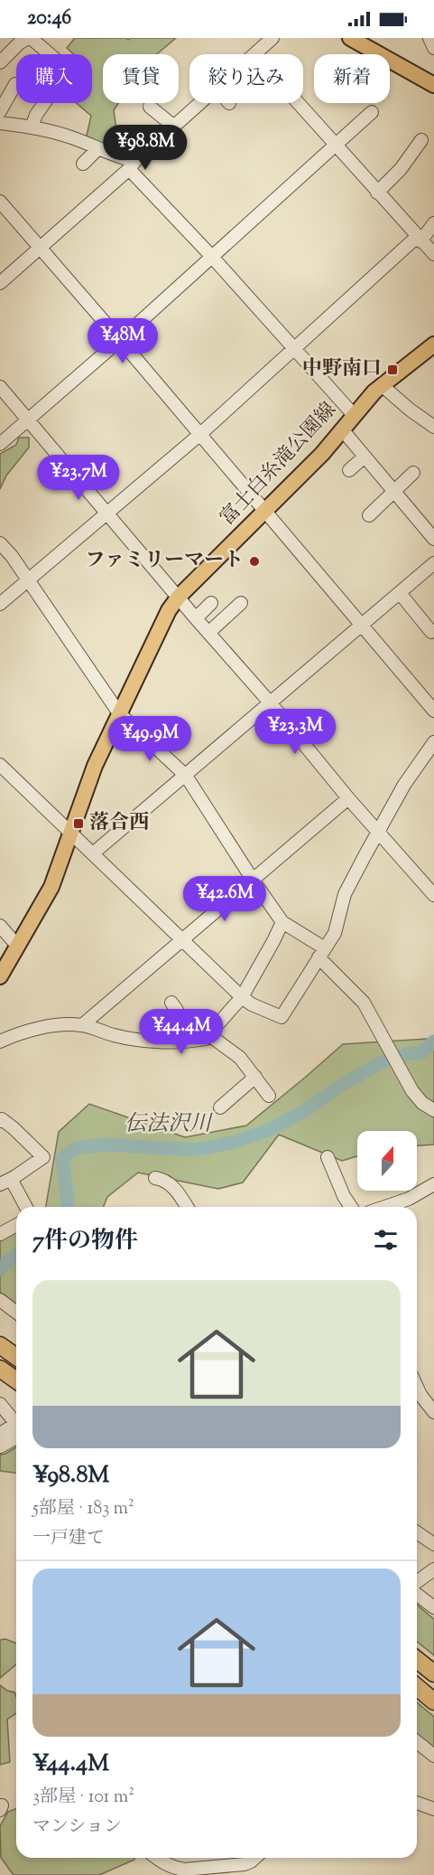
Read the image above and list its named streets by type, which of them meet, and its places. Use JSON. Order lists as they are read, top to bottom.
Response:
{
  "streets": {
    "main road": ["富士白糸滝公園線"]
  },
  "water": ["伝法沢川"],
  "places": {
    "transit": ["中野南口", "落合西"],
    "other": ["ファミリーマート"]
  },
  "north": "top",
  "page": {
    "status": "20:46",
    "chip": [
      "購入",
      "賃貸",
      "絞り込み",
      "新着"
    ],
    "price": [
      "¥98.8M",
      "¥48M",
      "¥23.7M",
      "¥23.3M",
      "¥49.9M",
      "¥42.6M",
      "¥44.4M"
    ],
    "heading": "7件の物件",
    "list": [
      {
        "name": "¥98.8M",
        "note": "5部屋 · 183 m² · 一戸建て"
      },
      {
        "name": "¥44.4M",
        "note": "3部屋 · 101 m² · マンション"
      }
    ]
  }
}
